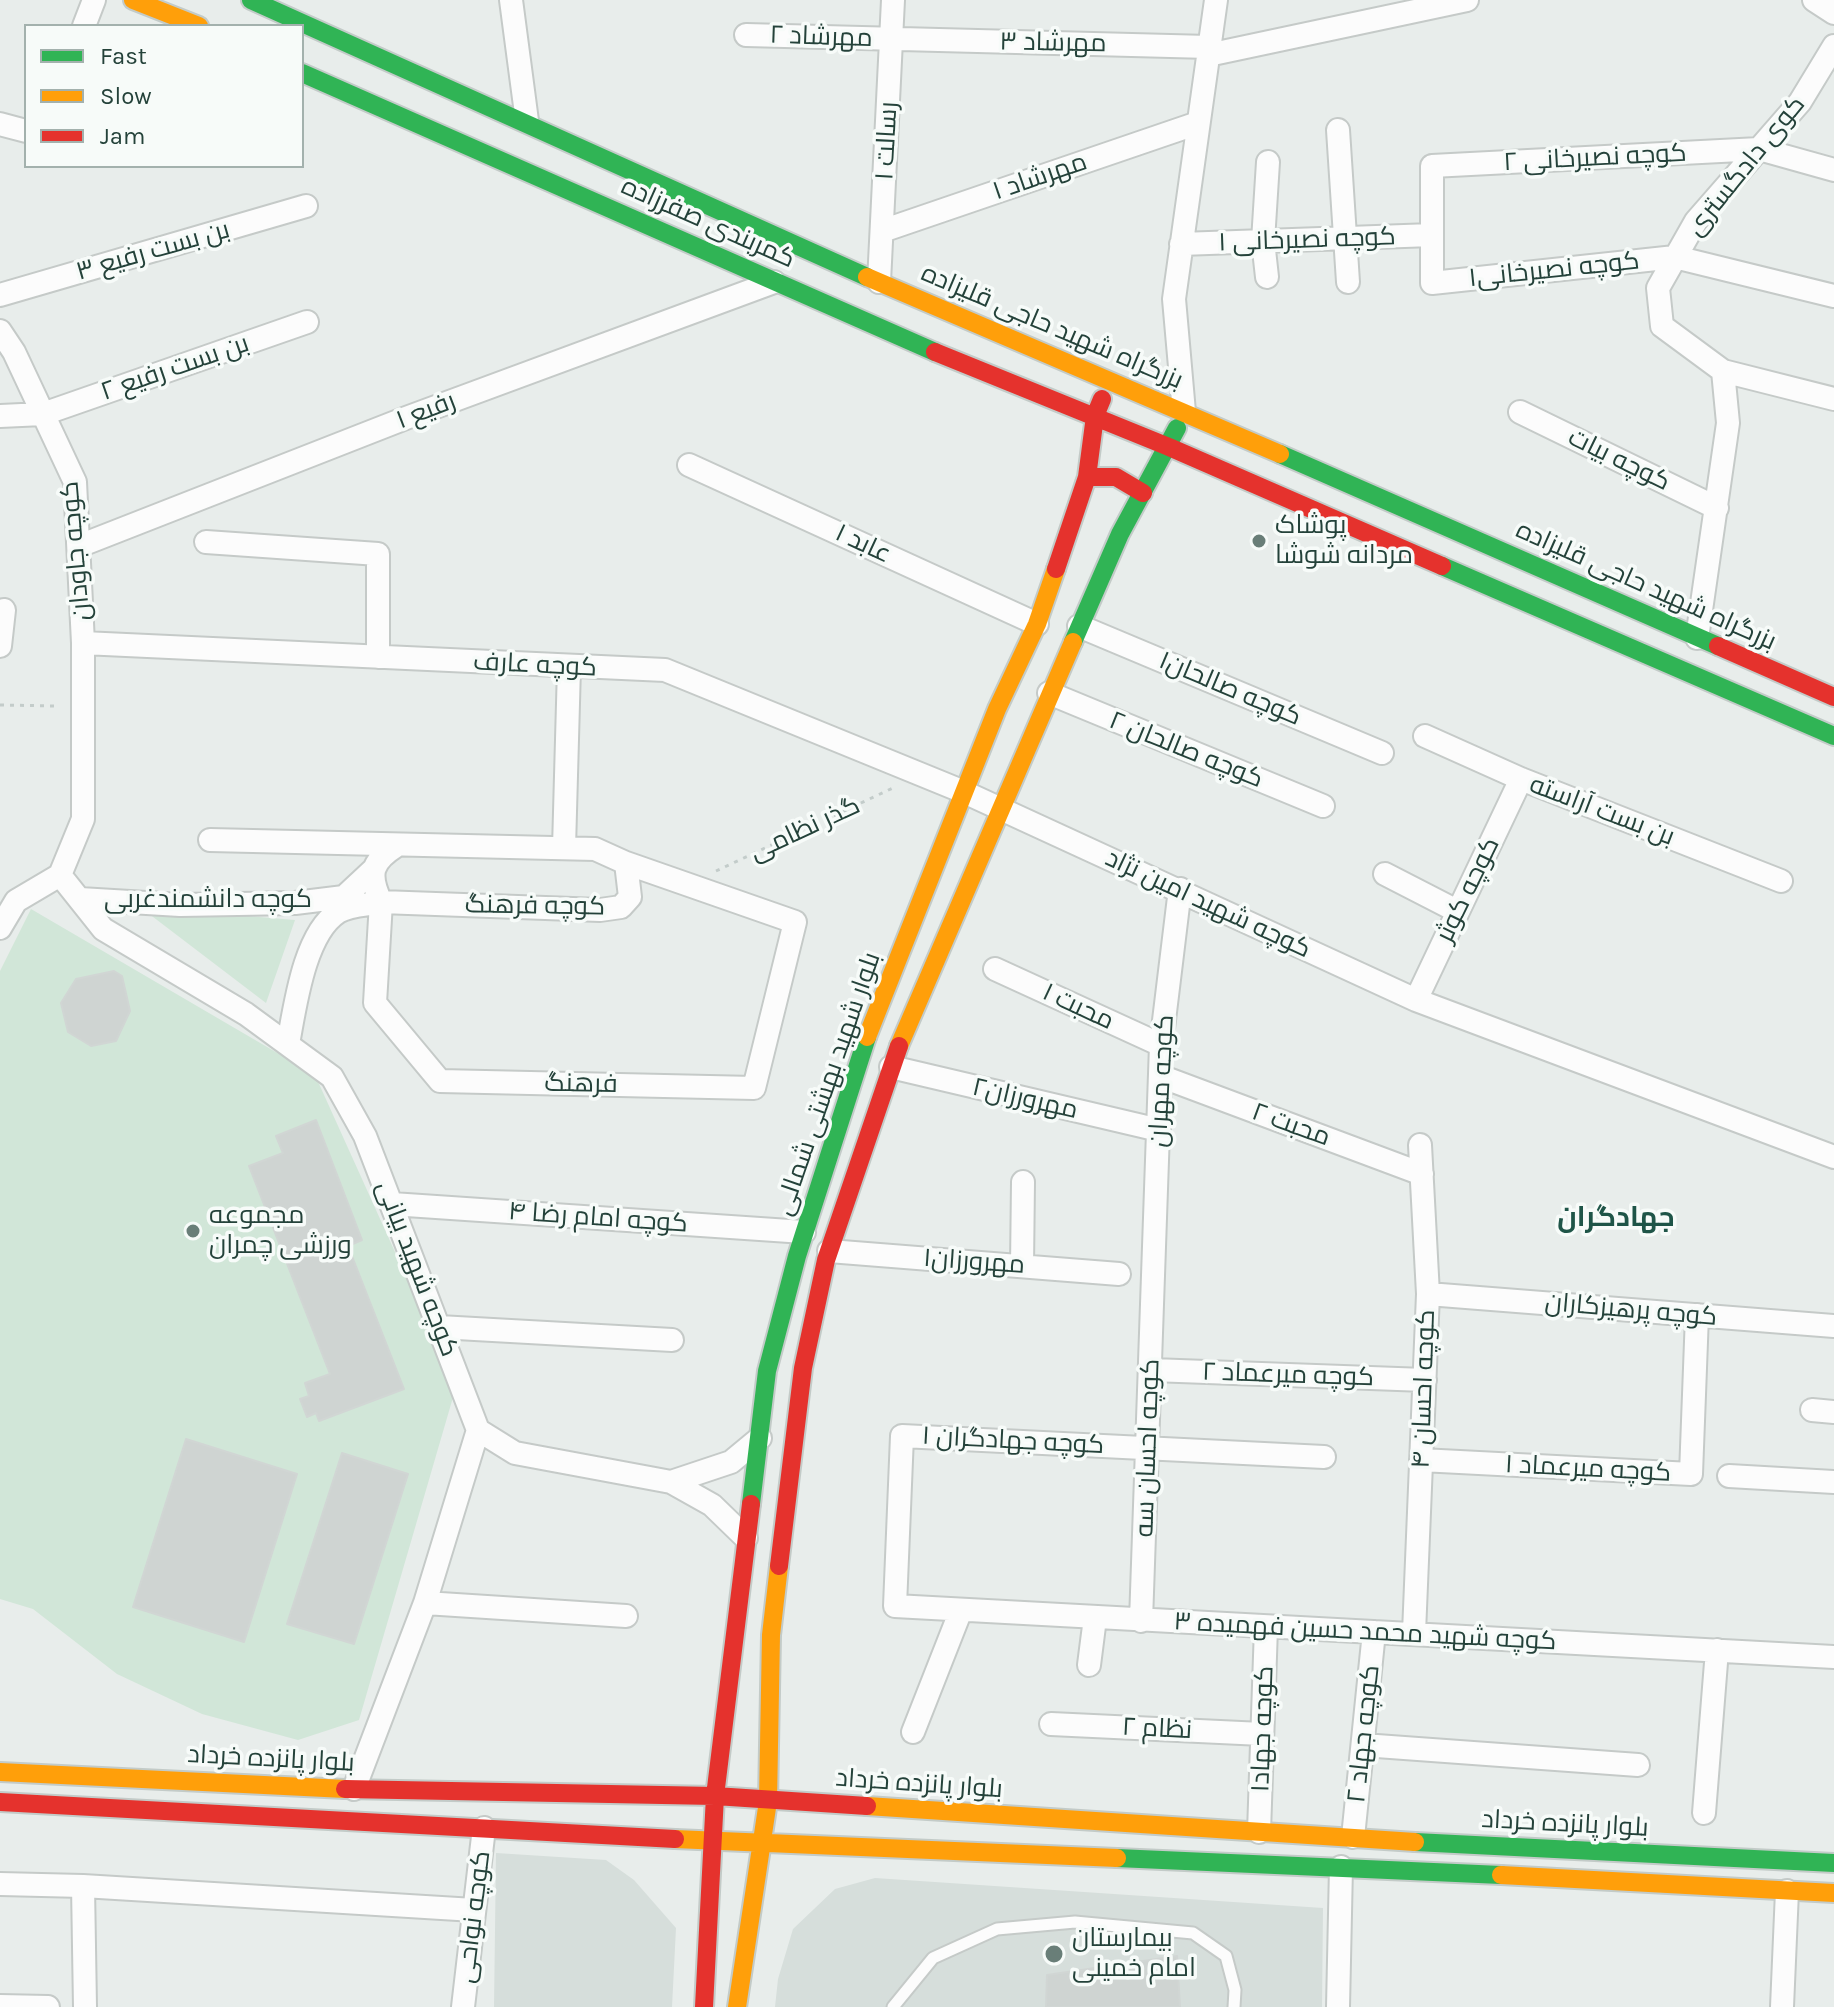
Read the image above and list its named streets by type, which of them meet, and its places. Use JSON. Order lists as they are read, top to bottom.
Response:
{
  "streets": {
    "main road": [
      "کمربندی صفرزاده",
      "بزرگراه شهید حاجی قلیزاده",
      "بلوار شهید بهشتی شمالی",
      "بلوار پانزده خرداد"
    ],
    "street": [
      "مهرشاد ۲",
      "مهرشاد ۳",
      "رسالت ۱",
      "کوچه نصیرخانی ۲",
      "کوی دادگستری",
      "مهرشاد ۱",
      "کوچه نصیرخانی ۱",
      "بن بست رفیع ۳",
      "کوچه نصیرخانی۱",
      "بن بست رفیع ۲",
      "رفیع ۱",
      "کوچه بیات",
      "عابد ۱",
      "کوچه جاودان",
      "کوچه عارف",
      "کوچه صالحان۱",
      "کوچه صالحان ۲",
      "بن بست آراسته",
      "کوچه کوثر",
      "کوچه دانشمندغربی",
      "کوچه شهید امین نژاد",
      "کوچه فرهنگ",
      "محبت ۱",
      "کوچه مهران",
      "فرهنگ",
      "مهرورزان۲",
      "محبت ۲",
      "کوچه امام رضا ۴",
      "مهرورزان۱",
      "کوچه شهید بیانی",
      "کوچه پرهیزکاران",
      "کوچه میرعماد ۲",
      "کوچه احسان ۴",
      "کوچه جهادگران ۱",
      "کوچه احسان سه",
      "کوچه میرعماد ۱",
      "کوچه شهید محمد حسین فهمیده ۳",
      "نظام ۲",
      "کوچه جهاد۱",
      "کوچه جهاد ۲",
      "کوچه نواحی"
    ],
    "path": ["گذر نظامی"]
  },
  "crossings": [
    ["مهرشاد ۲", "مهرشاد ۳"],
    ["مهرشاد ۲", "رسالت ۱"],
    ["مهرشاد ۳", "رسالت ۱"],
    ["رسالت ۱", "مهرشاد ۱"],
    ["رسالت ۱", "بزرگراه شهید حاجی قلیزاده"],
    ["کوچه نصیرخانی ۲", "کوی دادگستری"],
    ["کوچه نصیرخانی ۲", "کوچه نصیرخانی ۱"],
    ["کوچه نصیرخانی ۲", "کوچه نصیرخانی۱"],
    ["کوی دادگستری", "کوچه نصیرخانی۱"],
    ["کمربندی صفرزاده", "رفیع ۱"],
    ["کمربندی صفرزاده", "بلوار شهید بهشتی شمالی"],
    ["کوچه نصیرخانی ۱", "کوچه نصیرخانی۱"],
    ["بزرگراه شهید حاجی قلیزاده", "بلوار شهید بهشتی شمالی"],
    ["بن بست رفیع ۲", "کوچه جاودان"],
    ["رفیع ۱", "کوچه جاودان"],
    ["عابد ۱", "بلوار شهید بهشتی شمالی"],
    ["کوچه جاودان", "کوچه عارف"],
    ["کوچه جاودان", "کوچه شهید بیانی"],
    ["کوچه عارف", "گذر نظامی"],
    ["کوچه عارف", "کوچه شهید امین نژاد"],
    ["کوچه عارف", "بلوار شهید بهشتی شمالی"],
    ["کوچه صالحان۱", "بلوار شهید بهشتی شمالی"],
    ["کوچه صالحان ۲", "بلوار شهید بهشتی شمالی"],
    ["بن بست آراسته", "کوچه کوثر"],
    ["گذر نظامی", "فرهنگ"],
    ["کوچه کوثر", "کوچه شهید امین نژاد"],
    ["کوچه دانشمندغربی", "کوچه شهید بیانی"],
    ["کوچه شهید امین نژاد", "کوچه مهران"],
    ["کوچه شهید امین نژاد", "بلوار شهید بهشتی شمالی"],
    ["کوچه فرهنگ", "فرهنگ"],
    ["کوچه فرهنگ", "کوچه شهید بیانی"],
    ["محبت ۱", "کوچه مهران"],
    ["کوچه مهران", "مهرورزان۲"],
    ["کوچه مهران", "محبت ۲"],
    ["کوچه مهران", "کوچه احسان سه"],
    ["بلوار شهید بهشتی شمالی", "مهرورزان۲"],
    ["بلوار شهید بهشتی شمالی", "کوچه امام رضا ۴"],
    ["بلوار شهید بهشتی شمالی", "مهرورزان۱"],
    ["بلوار شهید بهشتی شمالی", "بلوار پانزده خرداد"],
    ["محبت ۲", "کوچه احسان ۴"],
    ["کوچه امام رضا ۴", "کوچه شهید بیانی"],
    ["کوچه پرهیزکاران", "کوچه احسان ۴"],
    ["کوچه پرهیزکاران", "کوچه میرعماد ۱"],
    ["کوچه میرعماد ۲", "کوچه احسان ۴"],
    ["کوچه میرعماد ۲", "کوچه احسان سه"],
    ["کوچه احسان ۴", "کوچه میرعماد ۱"],
    ["کوچه احسان ۴", "کوچه شهید محمد حسین فهمیده ۳"],
    ["کوچه جهادگران ۱", "کوچه احسان سه"],
    ["کوچه جهادگران ۱", "کوچه شهید محمد حسین فهمیده ۳"],
    ["کوچه احسان سه", "کوچه شهید محمد حسین فهمیده ۳"],
    ["کوچه شهید محمد حسین فهمیده ۳", "کوچه جهاد۱"],
    ["کوچه شهید محمد حسین فهمیده ۳", "کوچه جهاد ۲"],
    ["نظام ۲", "کوچه جهاد۱"],
    ["کوچه جهاد۱", "بلوار پانزده خرداد"],
    ["کوچه جهاد ۲", "بلوار پانزده خرداد"]
  ],
  "districts": ["جهادگران"],
  "places": ["پوشاک مردانه شوشا", "مجموعه ورزشی چمران", "بیمارستان امام خمینی"],
  "legend": ["Fast", "Slow", "Jam"]
}
